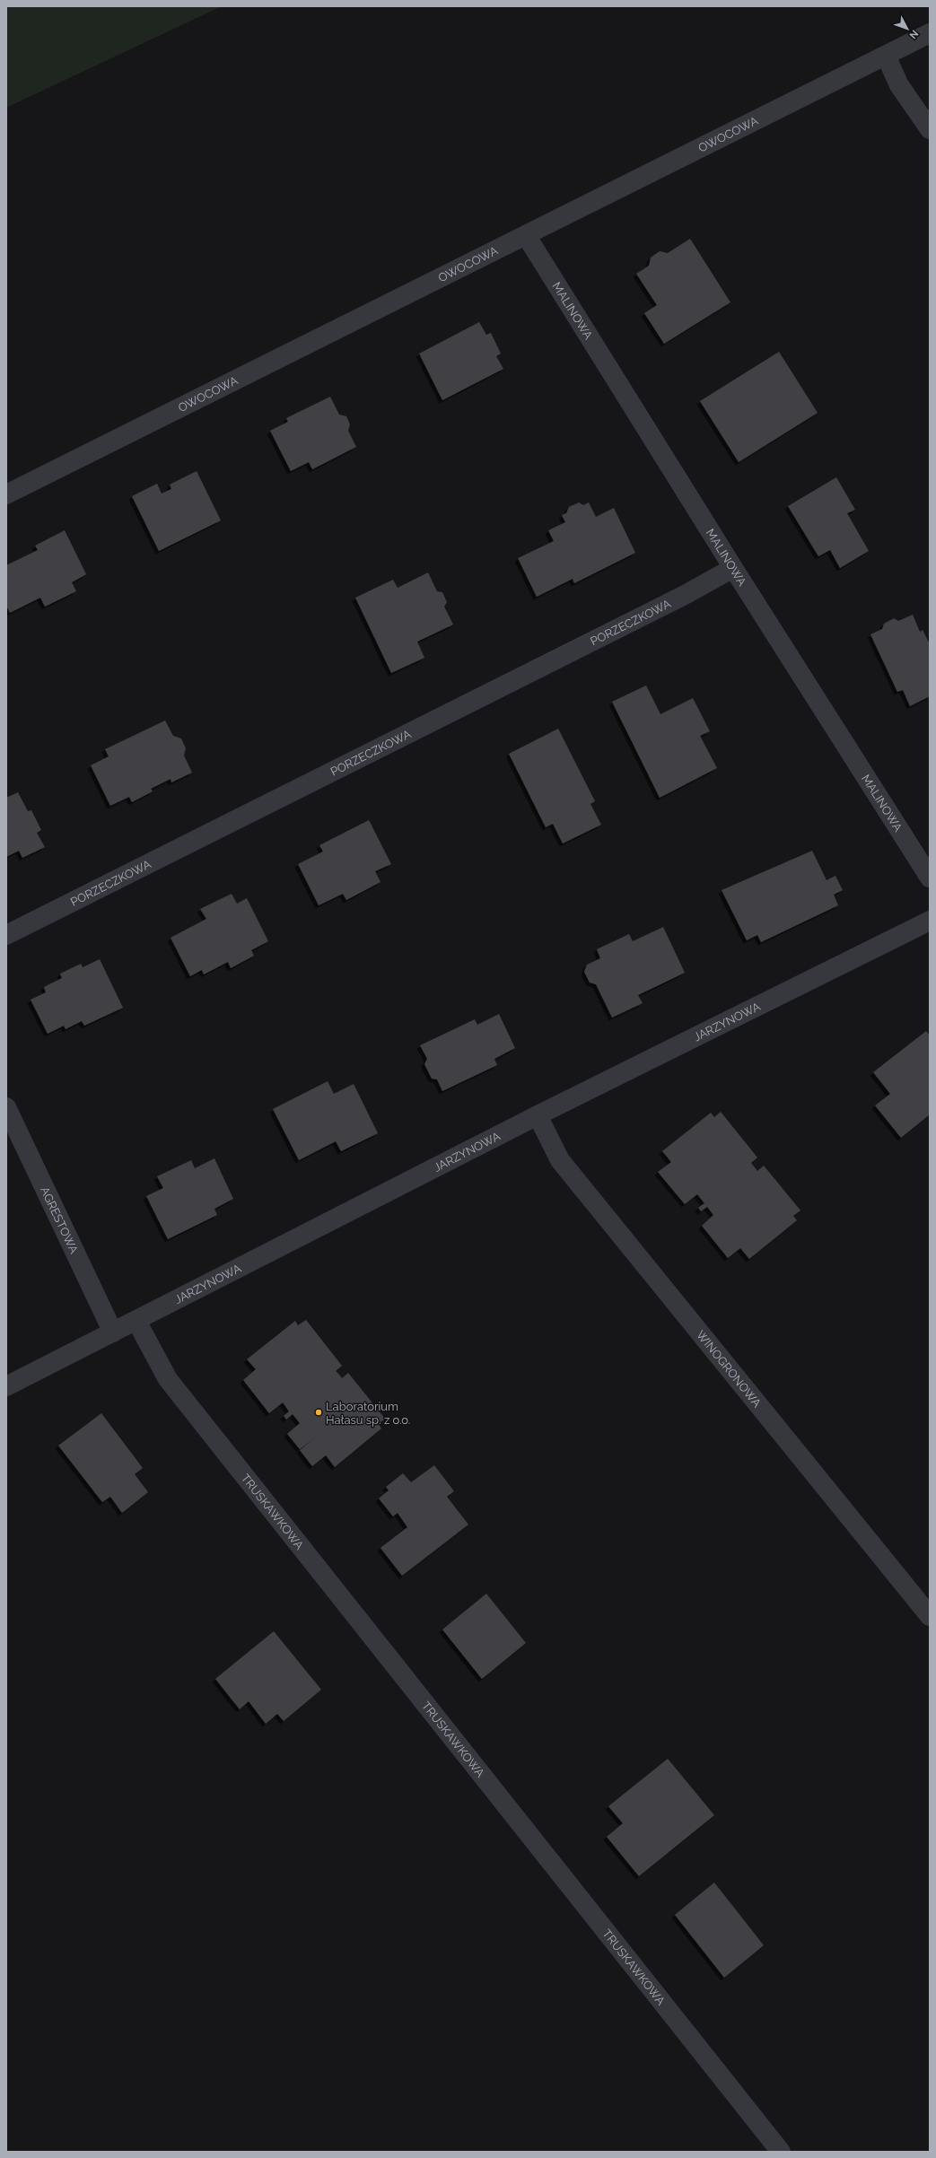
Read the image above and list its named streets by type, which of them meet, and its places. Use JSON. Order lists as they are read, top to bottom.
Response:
{
  "streets": {
    "street": [
      "OWOCOWA",
      "MALINOWA",
      "PORZECZKOWA",
      "JARZYNOWA",
      "AGRESTOWA",
      "WINOGRONOWA",
      "TRUSKAWKOWA"
    ]
  },
  "crossings": [
    ["OWOCOWA", "MALINOWA"],
    ["MALINOWA", "PORZECZKOWA"],
    ["JARZYNOWA", "AGRESTOWA"],
    ["JARZYNOWA", "WINOGRONOWA"],
    ["JARZYNOWA", "TRUSKAWKOWA"]
  ],
  "places": ["Laboratorium Hałasu sp. z o.o."],
  "north": "bottom right"
}
